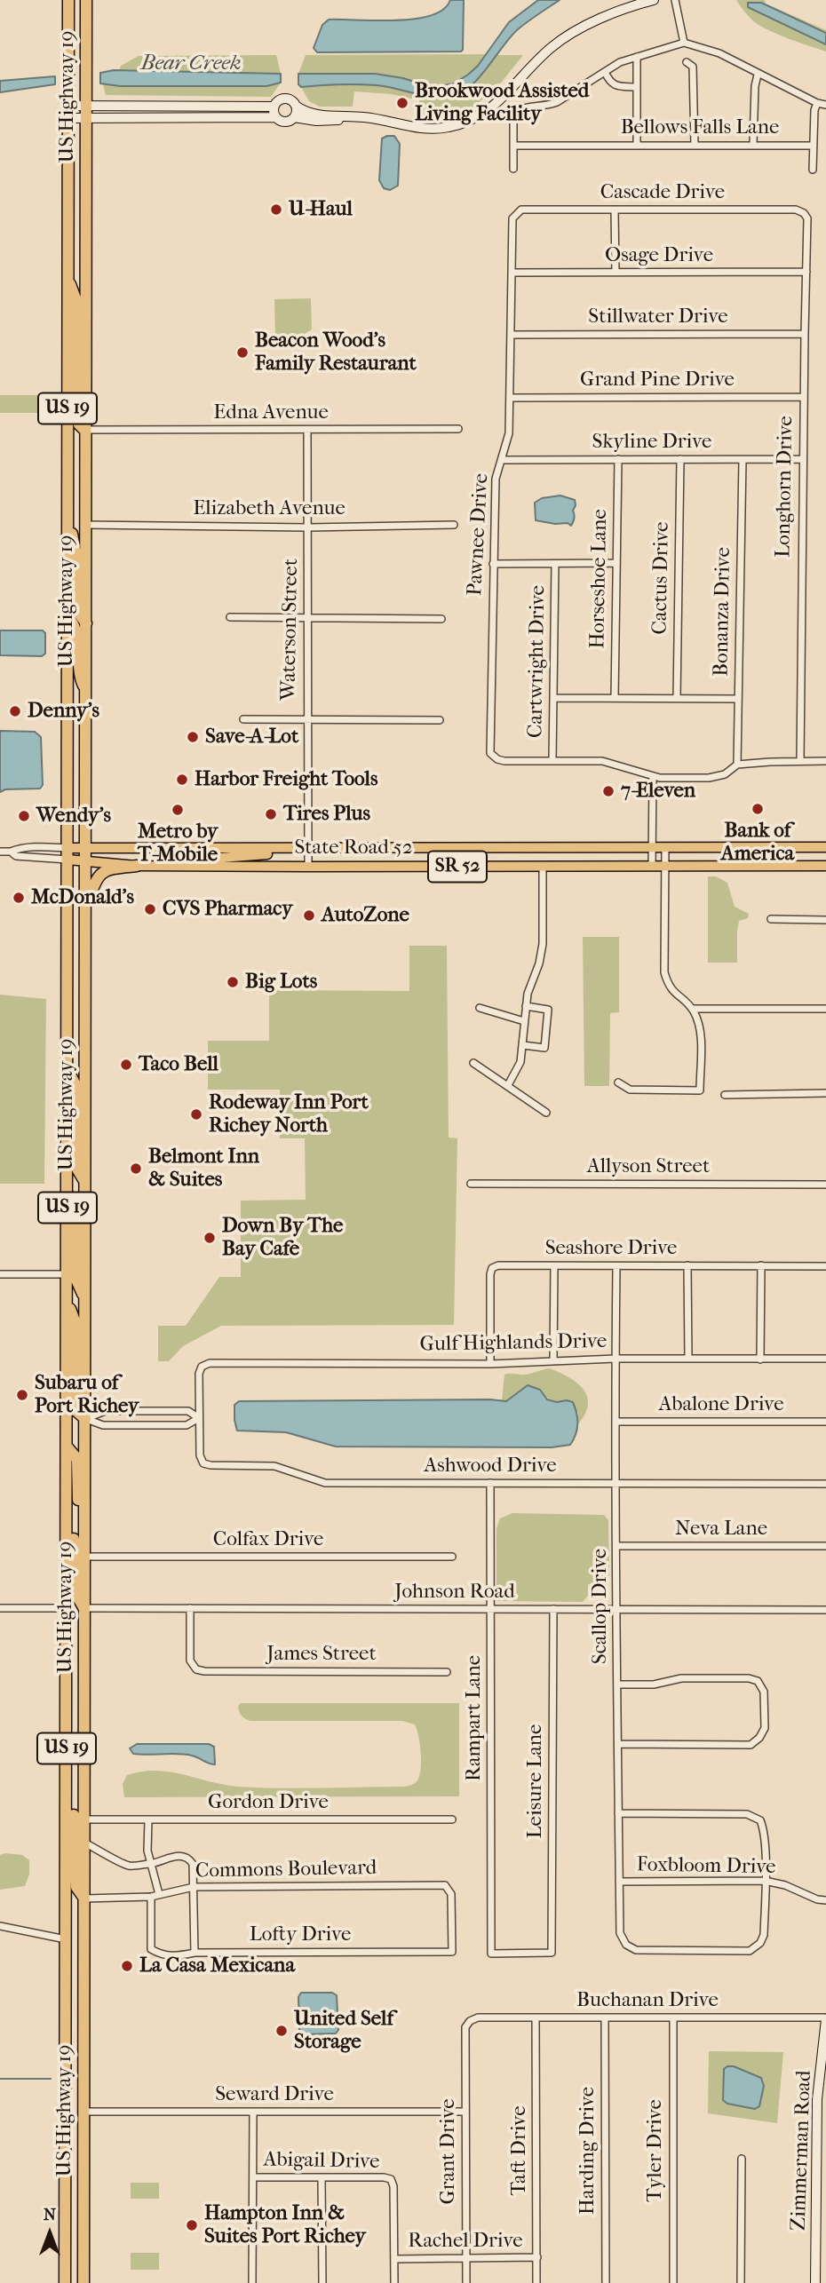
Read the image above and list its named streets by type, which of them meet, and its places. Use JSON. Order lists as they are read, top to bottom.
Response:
{
  "streets": {
    "highway": ["US Highway 19", "US 19"],
    "main road": ["State Road 52", "SR 52"],
    "street": [
      "Bellows Falls Lane",
      "Cascade Drive",
      "Osage Drive",
      "Stillwater Drive",
      "Grand Pine Drive",
      "Edna Avenue",
      "Skyline Drive",
      "Longhorn Drive",
      "Elizabeth Avenue",
      "Pawnee Drive",
      "Cactus Drive",
      "Horseshoe Lane",
      "Bonanza Drive",
      "Waterson Street",
      "Cartwright Drive",
      "Allyson Street",
      "Seashore Drive",
      "Gulf Highlands Drive",
      "Abalone Drive",
      "Ashwood Drive",
      "Neva Lane",
      "Colfax Drive",
      "Johnson Road",
      "Scallop Drive",
      "James Street",
      "Rampart Lane",
      "Leisure Lane",
      "Gordon Drive",
      "Foxbloom Drive",
      "Commons Boulevard",
      "Lofty Drive",
      "Buchanan Drive",
      "Seward Drive",
      "Taft Drive",
      "Harding Drive",
      "Tyler Drive",
      "Zimmerman Road",
      "Grant Drive",
      "Abigail Drive",
      "Rachel Drive"
    ]
  },
  "crossings": [
    ["US Highway 19", "Edna Avenue"],
    ["US Highway 19", "Elizabeth Avenue"],
    ["US Highway 19", "State Road 52"],
    ["US Highway 19", "Colfax Drive"],
    ["US Highway 19", "Johnson Road"],
    ["US Highway 19", "Gordon Drive"],
    ["US Highway 19", "Commons Boulevard"],
    ["US Highway 19", "Seward Drive"],
    ["Cascade Drive", "Longhorn Drive"],
    ["Cascade Drive", "Pawnee Drive"],
    ["Osage Drive", "Longhorn Drive"],
    ["Osage Drive", "Pawnee Drive"],
    ["Stillwater Drive", "Longhorn Drive"],
    ["Stillwater Drive", "Pawnee Drive"],
    ["Grand Pine Drive", "Longhorn Drive"],
    ["Grand Pine Drive", "Pawnee Drive"],
    ["Edna Avenue", "Waterson Street"],
    ["Skyline Drive", "Longhorn Drive"],
    ["Skyline Drive", "Pawnee Drive"],
    ["Skyline Drive", "Cactus Drive"],
    ["Skyline Drive", "Horseshoe Lane"],
    ["Skyline Drive", "Bonanza Drive"],
    ["Elizabeth Avenue", "Waterson Street"],
    ["Pawnee Drive", "Cartwright Drive"],
    ["Waterson Street", "State Road 52"],
    ["Seashore Drive", "Gulf Highlands Drive"],
    ["Seashore Drive", "Scallop Drive"],
    ["Gulf Highlands Drive", "Ashwood Drive"],
    ["Gulf Highlands Drive", "Scallop Drive"],
    ["Abalone Drive", "Scallop Drive"],
    ["Ashwood Drive", "Scallop Drive"],
    ["Ashwood Drive", "Rampart Lane"],
    ["Neva Lane", "Scallop Drive"],
    ["Johnson Road", "Scallop Drive"],
    ["Johnson Road", "James Street"],
    ["Johnson Road", "Rampart Lane"],
    ["Johnson Road", "Leisure Lane"],
    ["Scallop Drive", "Foxbloom Drive"],
    ["Rampart Lane", "Leisure Lane"],
    ["Commons Boulevard", "Lofty Drive"],
    ["Buchanan Drive", "Taft Drive"],
    ["Buchanan Drive", "Harding Drive"],
    ["Buchanan Drive", "Tyler Drive"],
    ["Buchanan Drive", "Zimmerman Road"],
    ["Buchanan Drive", "Grant Drive"],
    ["Seward Drive", "Grant Drive"],
    ["Taft Drive", "Rachel Drive"],
    ["Grant Drive", "Rachel Drive"],
    ["Abigail Drive", "Rachel Drive"]
  ],
  "water": ["Bear Creek"],
  "places": [
    "Brookwood Assisted Living Facility",
    "U-Haul",
    "Beacon Wood's Family Restaurant",
    "Denny's",
    "Save-A-Lot",
    "Harbor Freight Tools",
    "7-Eleven",
    "Bank of America",
    "Metro by T-Mobile",
    "Tires Plus",
    "Wendy's",
    "McDonald's",
    "CVS Pharmacy",
    "AutoZone",
    "Big Lots",
    "Taco Bell",
    "Rodeway Inn Port Richey North",
    "Belmont Inn & Suites",
    "Down By The Bay Cafe",
    "Subaru of Port Richey",
    "La Casa Mexicana",
    "United Self Storage",
    "Hampton Inn & Suites Port Richey"
  ],
  "north": "top"
}
